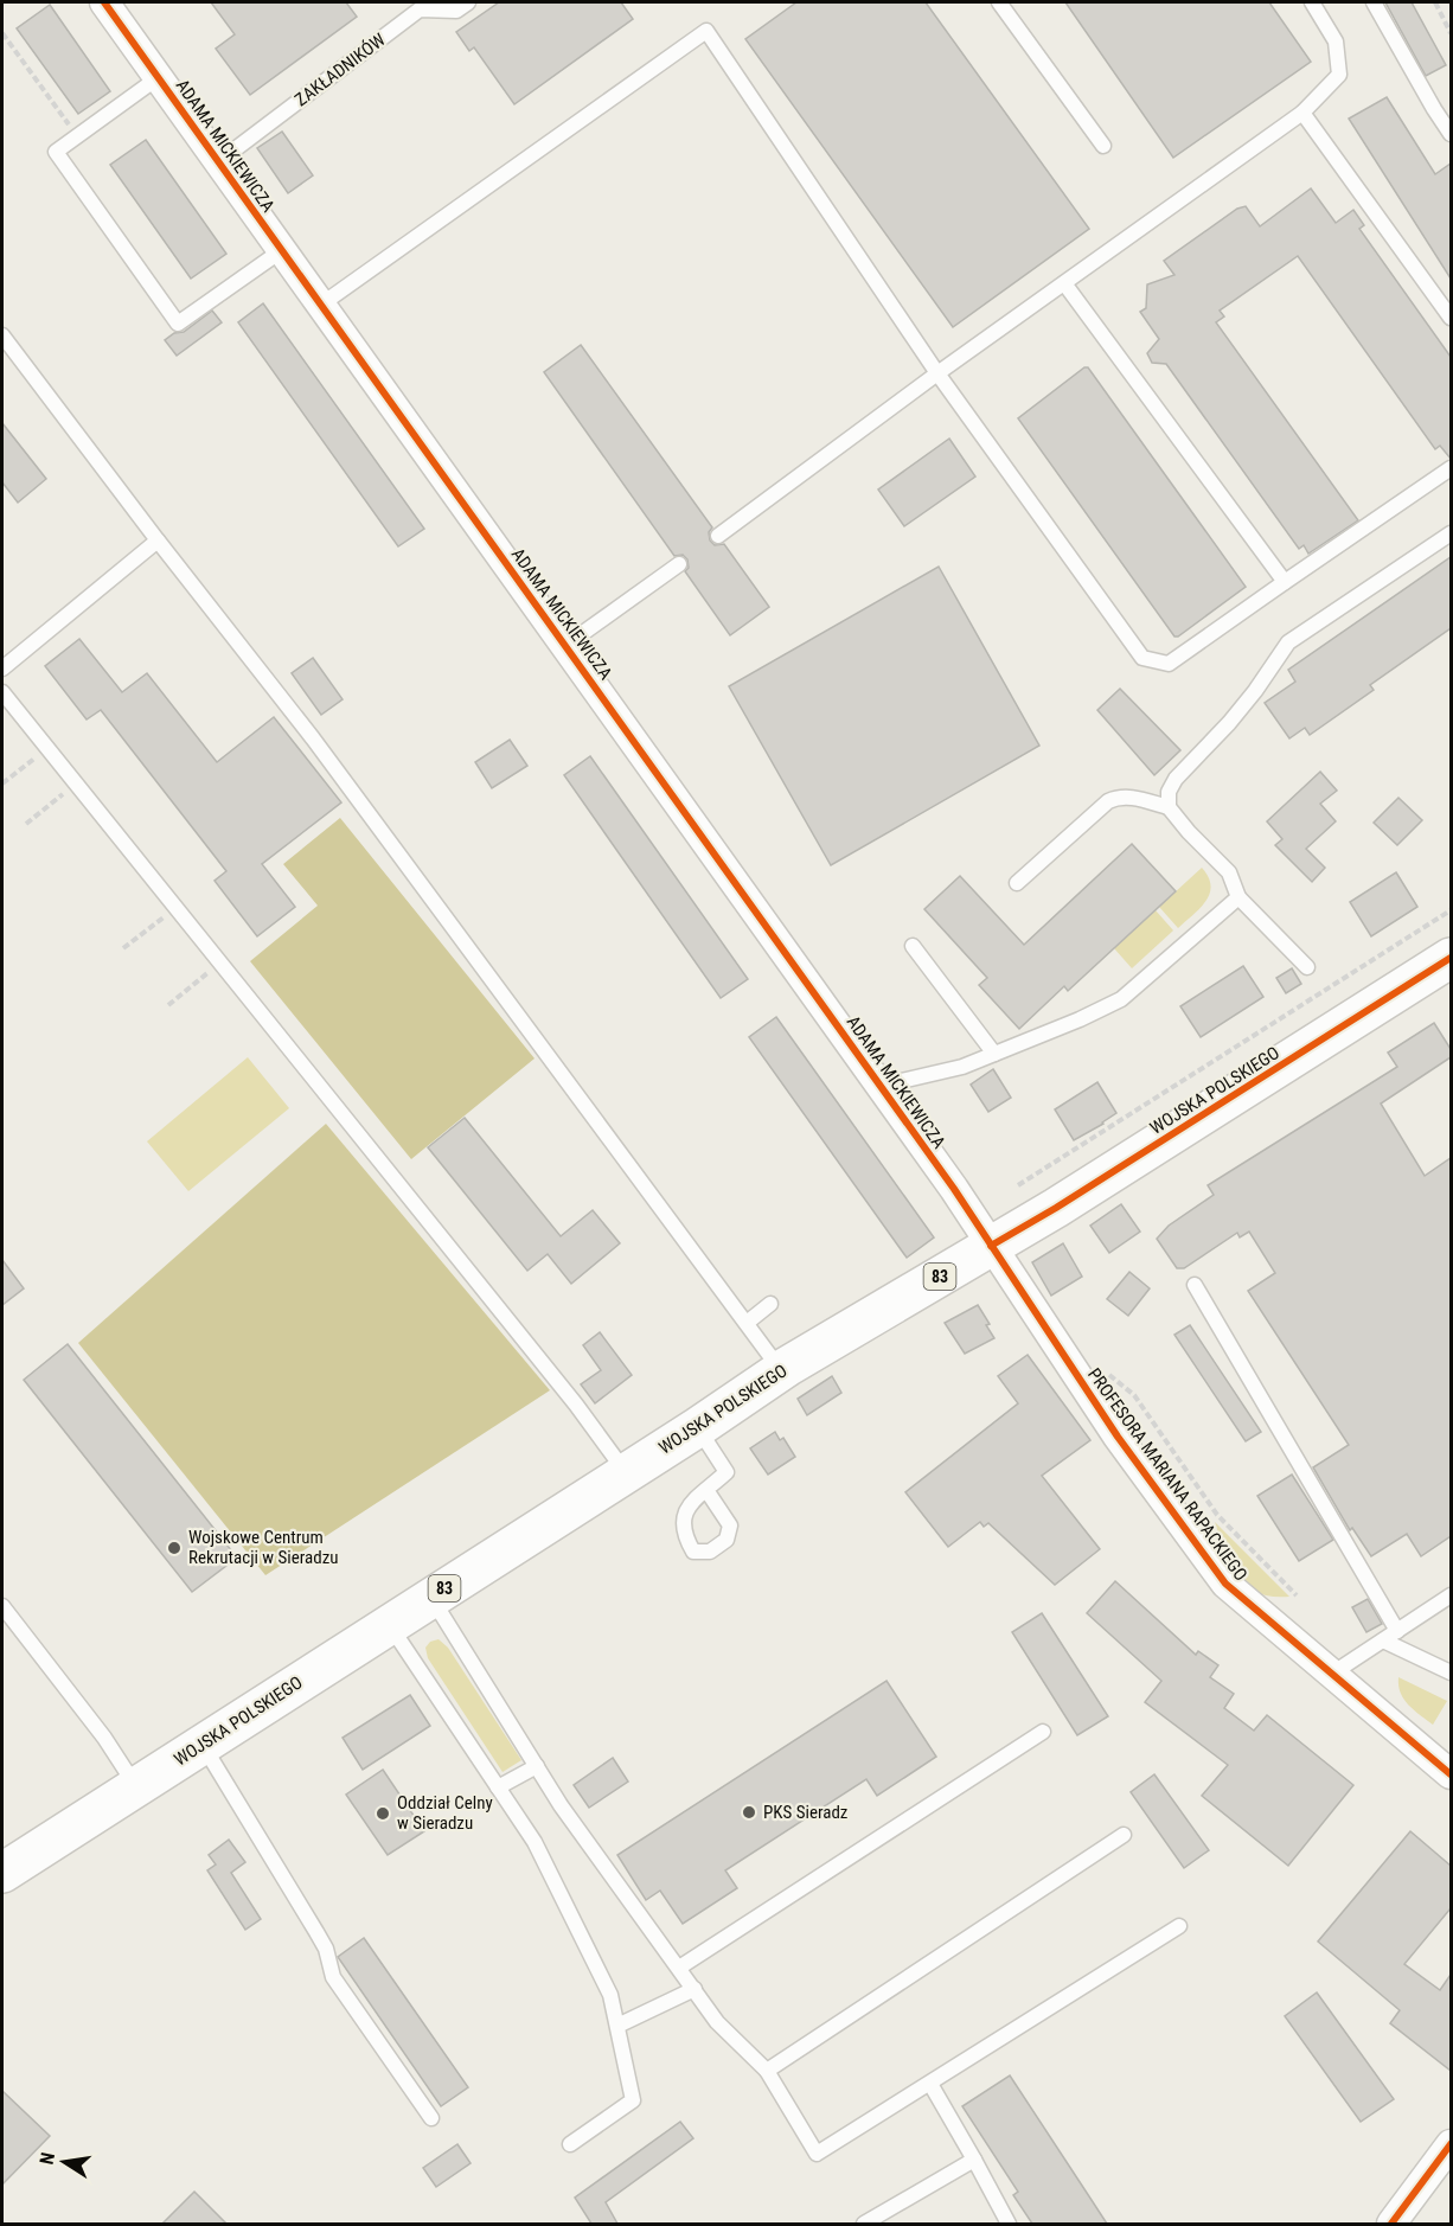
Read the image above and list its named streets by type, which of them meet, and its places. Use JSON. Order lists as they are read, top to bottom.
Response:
{
  "streets": {
    "main road": ["WOJSKA POLSKIEGO", "83"],
    "street": ["ADAMA MICKIEWICZA", "PROFESORA MARIANA RAPACKIEGO"],
    "lane": ["ZAKŁADNIKÓW"]
  },
  "crossings": [
    ["ZAKŁADNIKÓW", "ADAMA MICKIEWICZA"],
    ["ADAMA MICKIEWICZA", "WOJSKA POLSKIEGO"],
    ["ADAMA MICKIEWICZA", "PROFESORA MARIANA RAPACKIEGO"],
    ["WOJSKA POLSKIEGO", "PROFESORA MARIANA RAPACKIEGO"]
  ],
  "places": ["Wojskowe Centrum Rekrutacji w Sieradzu", "PKS Sieradz", "Oddział Celny w Sieradzu"],
  "north": "left"
}
